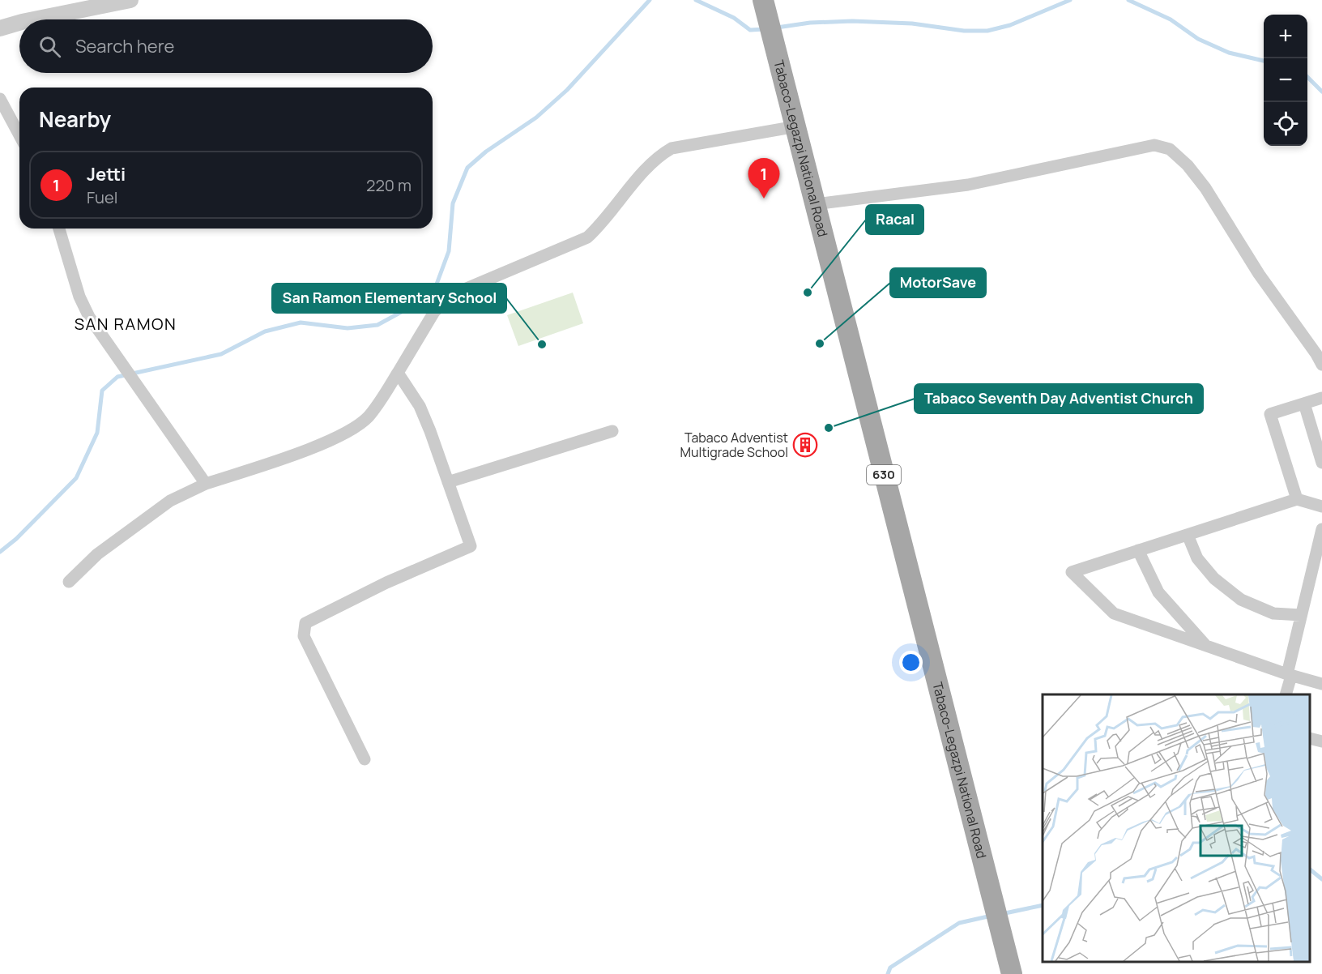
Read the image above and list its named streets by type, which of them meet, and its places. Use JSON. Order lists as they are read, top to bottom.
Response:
{
  "streets": {
    "main road": ["Tabaco-Legazpi National Road", "630"]
  },
  "districts": ["SAN RAMON"],
  "places": {
    "other": [
      "Racal",
      "MotorSave",
      "San Ramon Elementary School",
      "Tabaco Seventh Day Adventist Church"
    ],
    "building": ["Tabaco Adventist Multigrade School"]
  },
  "page": {
    "map_buttons": ["+", "−"],
    "search": "Search here",
    "heading": "Nearby",
    "list": [
      {
        "mark": "1",
        "name": "Jetti",
        "note": "Fuel",
        "value": "220 m"
      }
    ],
    "pins": "1"
  }
}
